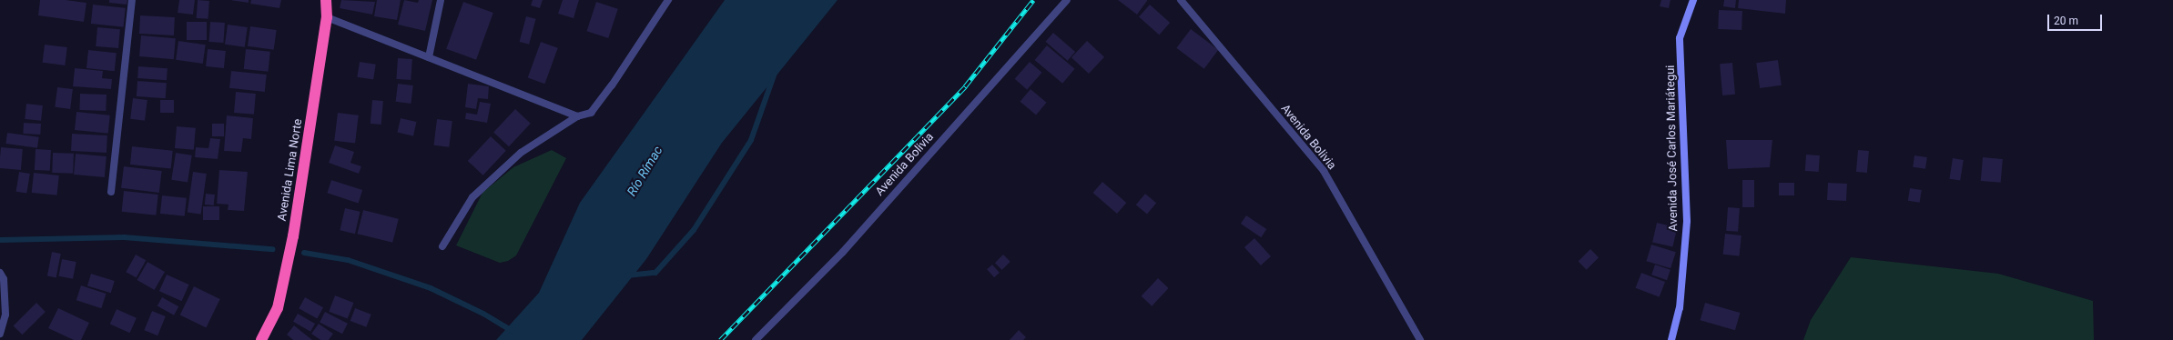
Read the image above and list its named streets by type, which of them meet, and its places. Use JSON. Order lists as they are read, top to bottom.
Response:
{
  "streets": {
    "highway": ["Avenida Lima Norte"],
    "street": ["Avenida Bolivia", "Avenida José Carlos Mariátegui"]
  },
  "water": ["Río Rímac"],
  "scale_bar": "20 m"
}
